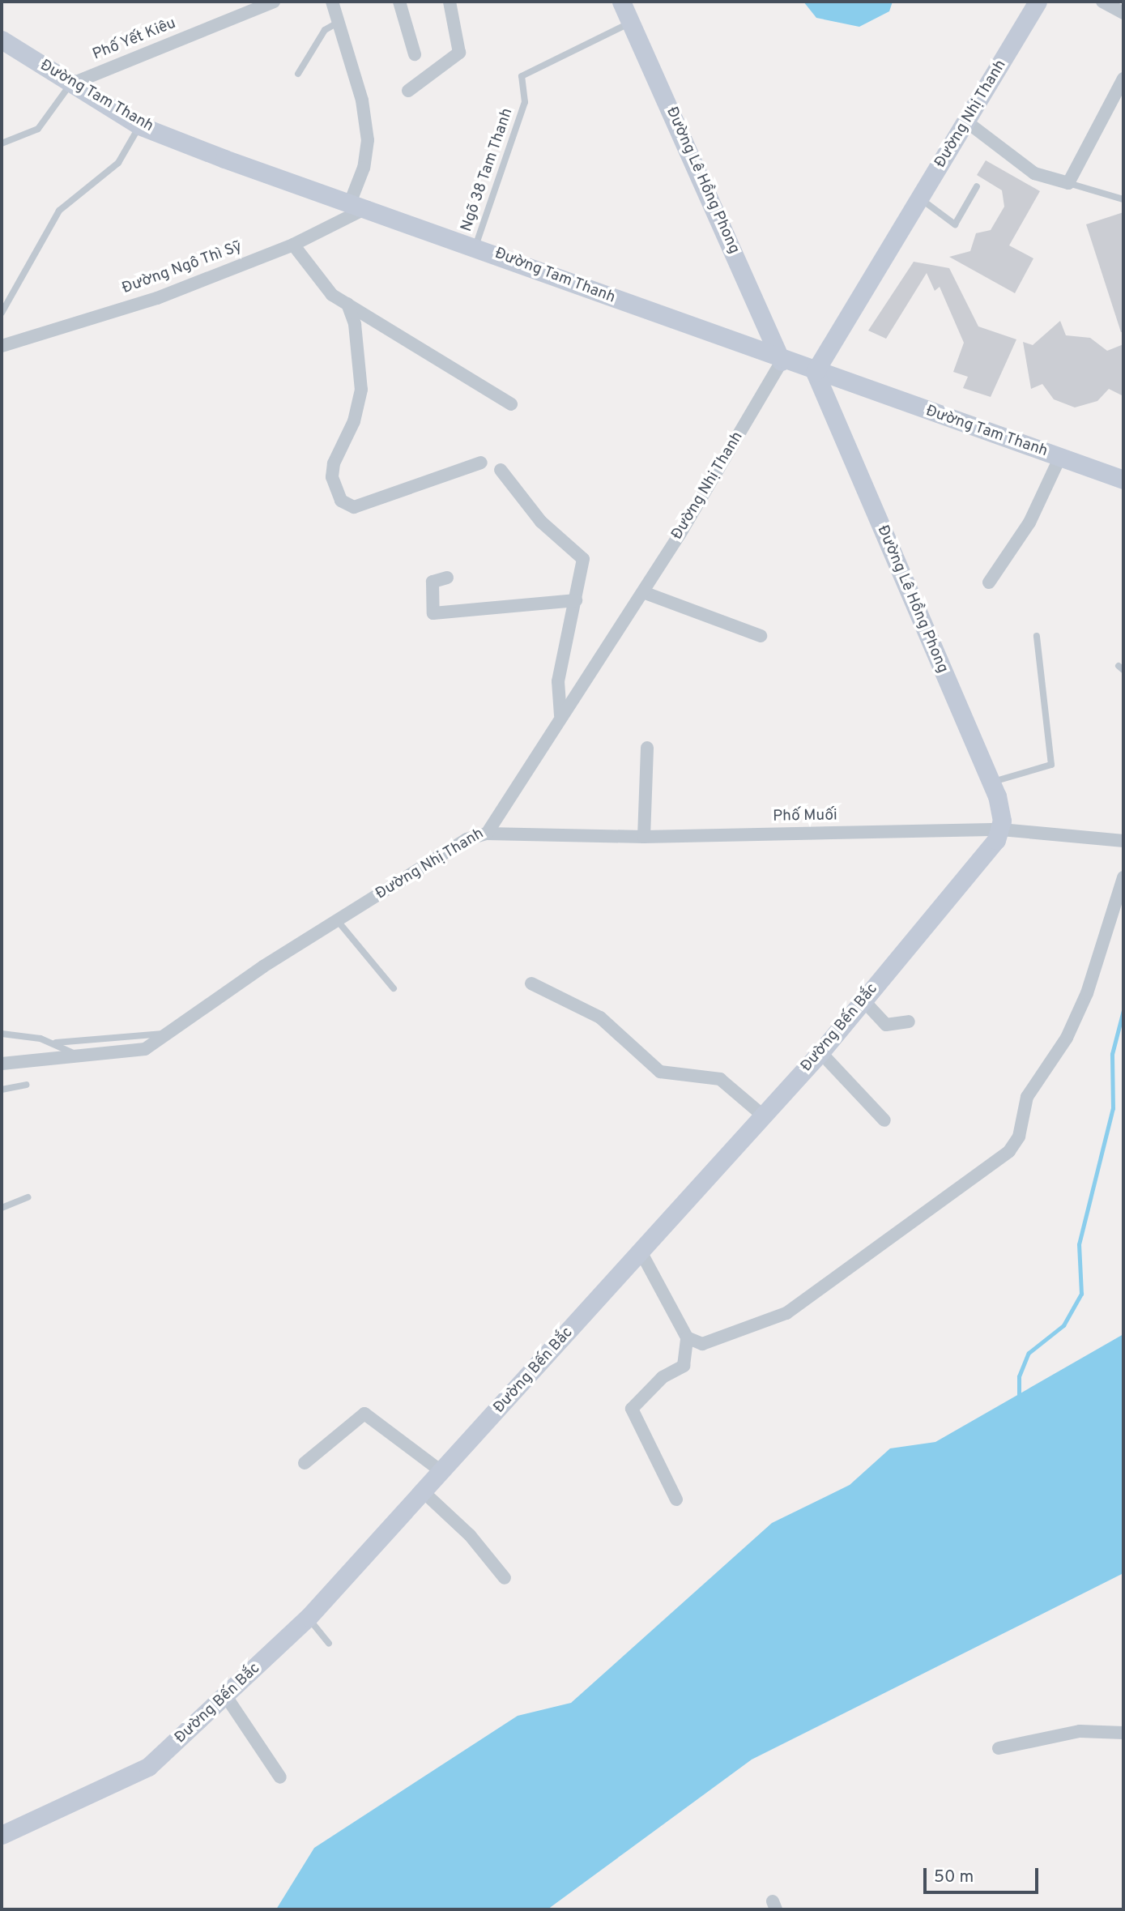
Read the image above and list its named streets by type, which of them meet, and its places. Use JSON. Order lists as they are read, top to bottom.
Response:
{
  "streets": {
    "street": [
      "Phố Yết Kiêu",
      "Đường Tam Thanh",
      "Đường Nhị Thanh",
      "Đường Lê Hồng Phong",
      "Đường Ngô Thì Sỹ",
      "Phố Muối",
      "Đường Bến Bắc"
    ],
    "lane": ["Ngõ 38 Tam Thanh"]
  },
  "crossings": [
    ["Phố Yết Kiêu", "Đường Tam Thanh"],
    ["Đường Tam Thanh", "Đường Nhị Thanh"],
    ["Đường Tam Thanh", "Ngõ 38 Tam Thanh"],
    ["Đường Tam Thanh", "Đường Lê Hồng Phong"],
    ["Đường Tam Thanh", "Đường Ngô Thì Sỹ"],
    ["Đường Nhị Thanh", "Đường Lê Hồng Phong"],
    ["Đường Nhị Thanh", "Phố Muối"],
    ["Ngõ 38 Tam Thanh", "Đường Lê Hồng Phong"],
    ["Đường Lê Hồng Phong", "Phố Muối"],
    ["Đường Lê Hồng Phong", "Đường Bến Bắc"],
    ["Phố Muối", "Đường Bến Bắc"]
  ],
  "scale_bar": "50 m"
}
